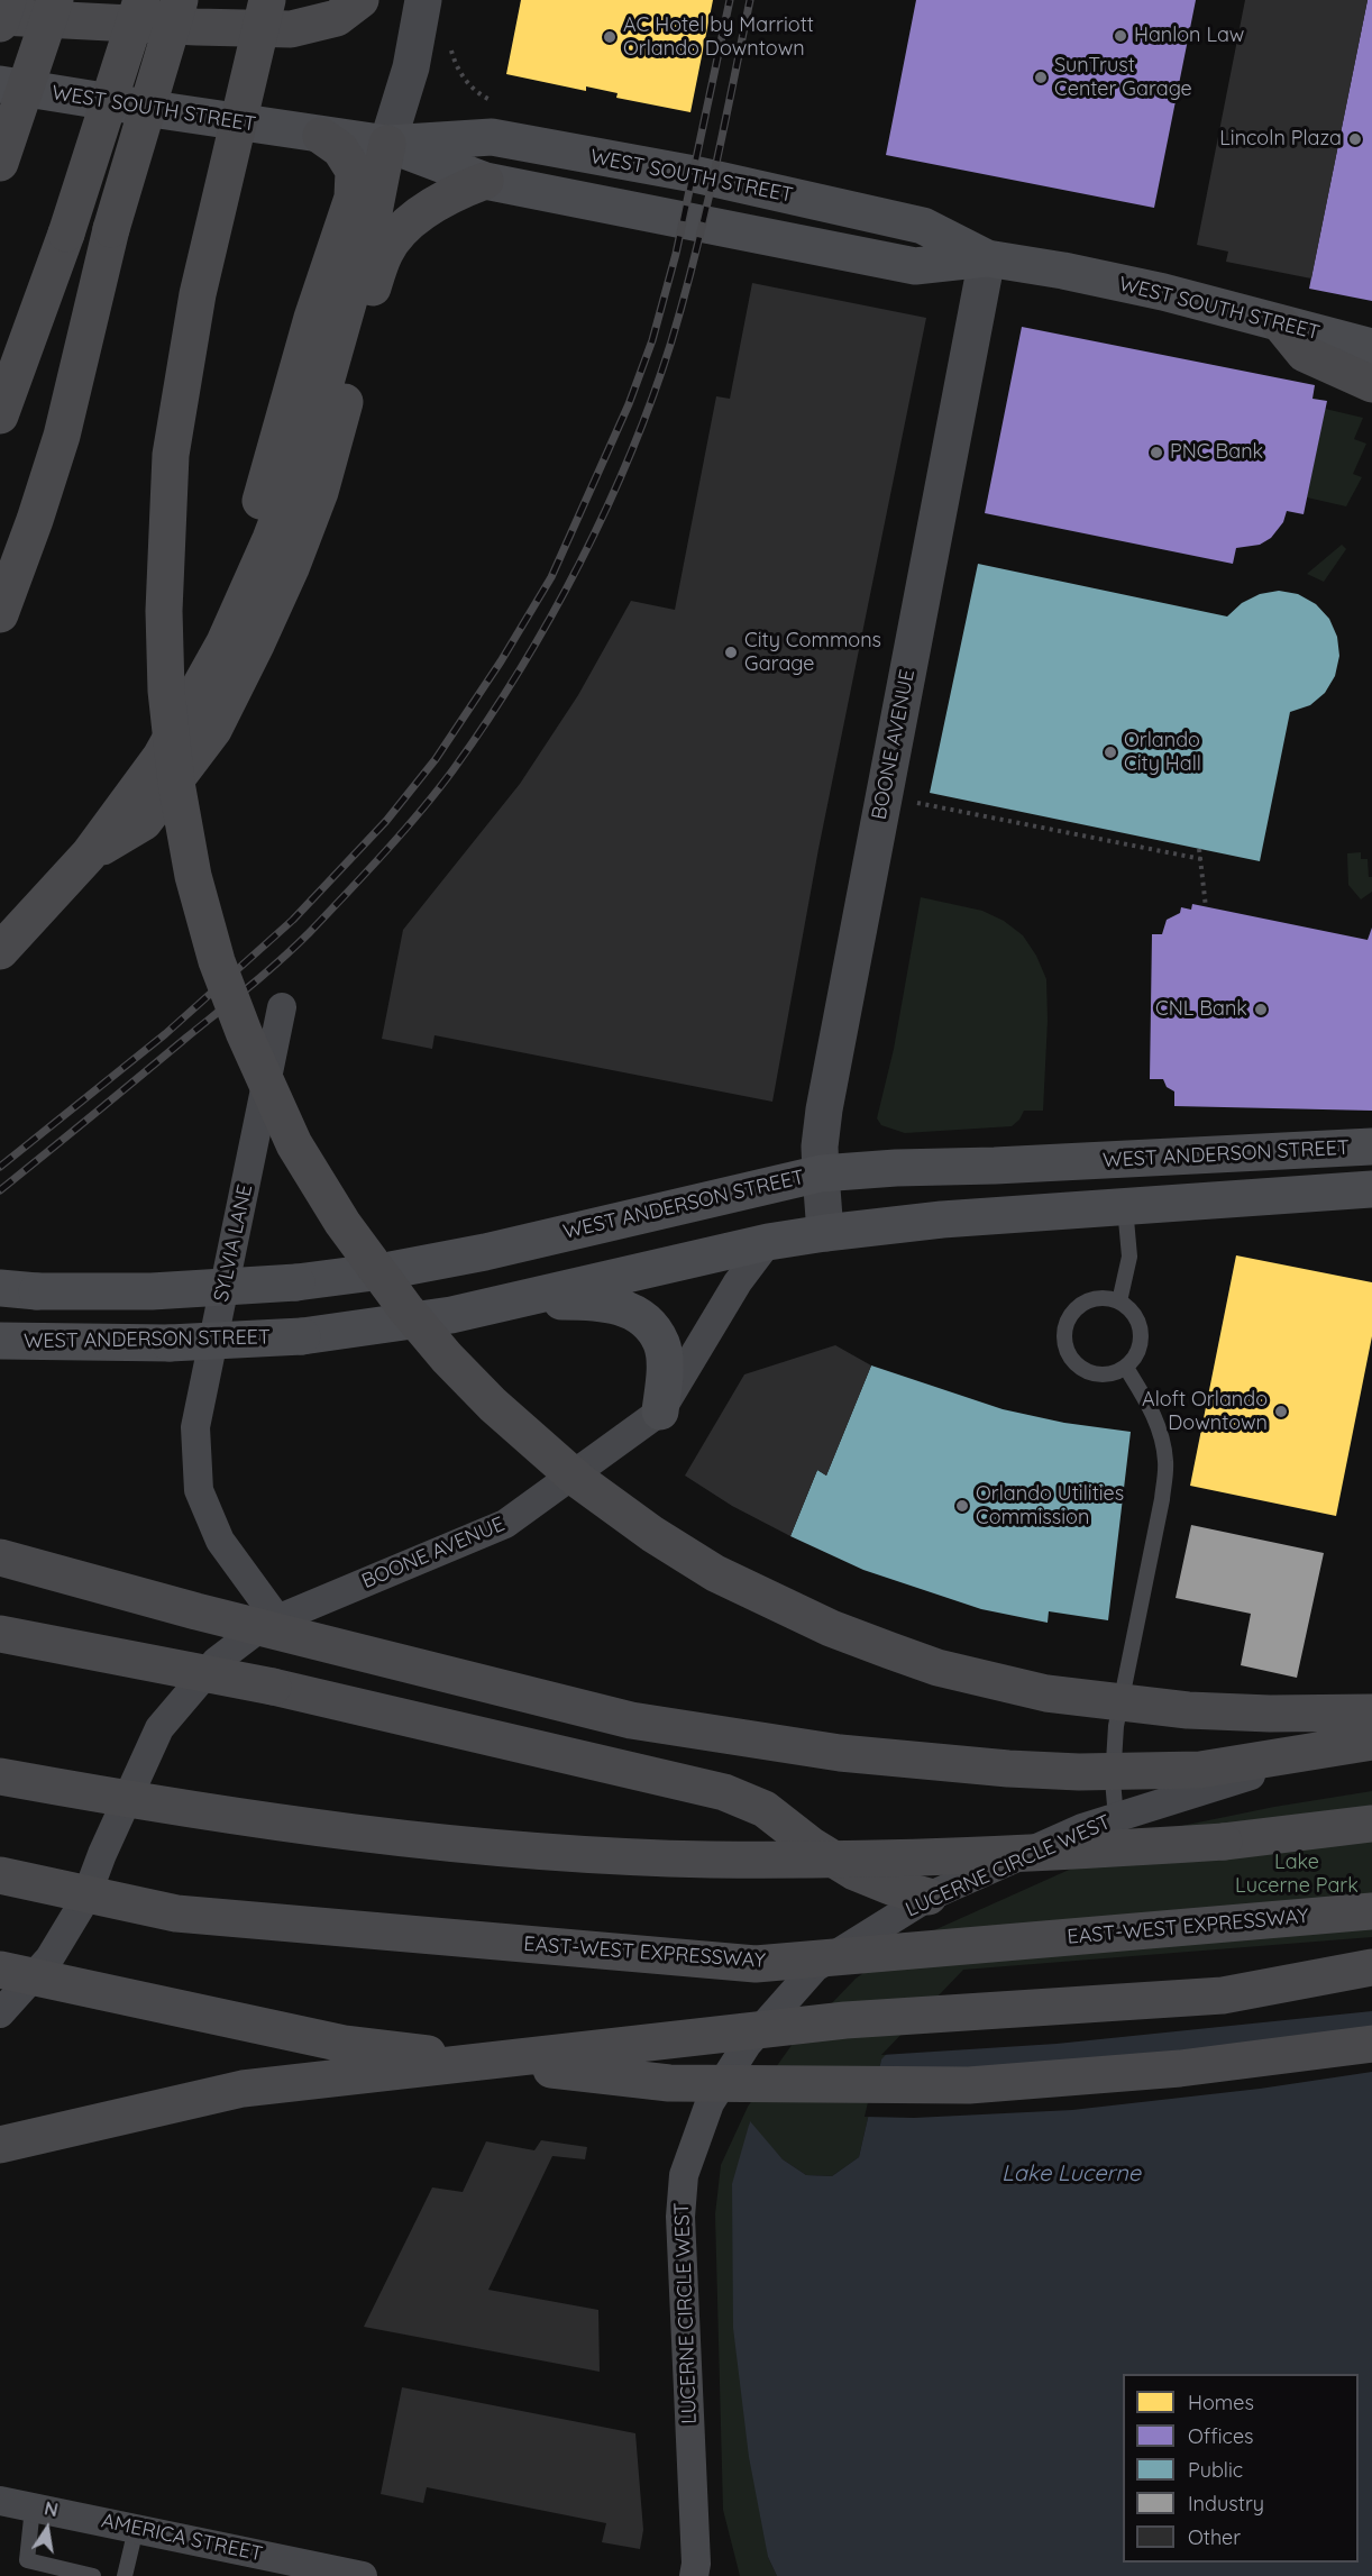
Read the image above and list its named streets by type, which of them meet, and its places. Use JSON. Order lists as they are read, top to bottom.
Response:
{
  "streets": {
    "main road": ["WEST SOUTH STREET", "WEST ANDERSON STREET", "EAST-WEST EXPRESSWAY"],
    "street": [
      "BOONE AVENUE",
      "SYLVIA LANE",
      "LUCERNE CIRCLE WEST",
      "AMERICA STREET"
    ]
  },
  "crossings": [
    ["WEST SOUTH STREET", "BOONE AVENUE"],
    ["BOONE AVENUE", "WEST ANDERSON STREET"],
    ["BOONE AVENUE", "SYLVIA LANE"]
  ],
  "water": ["Lake Lucerne"],
  "parks": ["Lake Lucerne Park"],
  "places": [
    "Hanlon Law",
    "AC Hotel by Marriott Orlando Downtown",
    "SunTrust Center Garage",
    "Lincoln Plaza",
    "PNC Bank",
    "City Commons Garage",
    "Orlando City Hall",
    "CNL Bank",
    "Aloft Orlando Downtown",
    "Orlando Utilities Commission"
  ],
  "legend": [
    "Homes",
    "Offices",
    "Public",
    "Industry",
    "Other"
  ],
  "north": "top"
}
